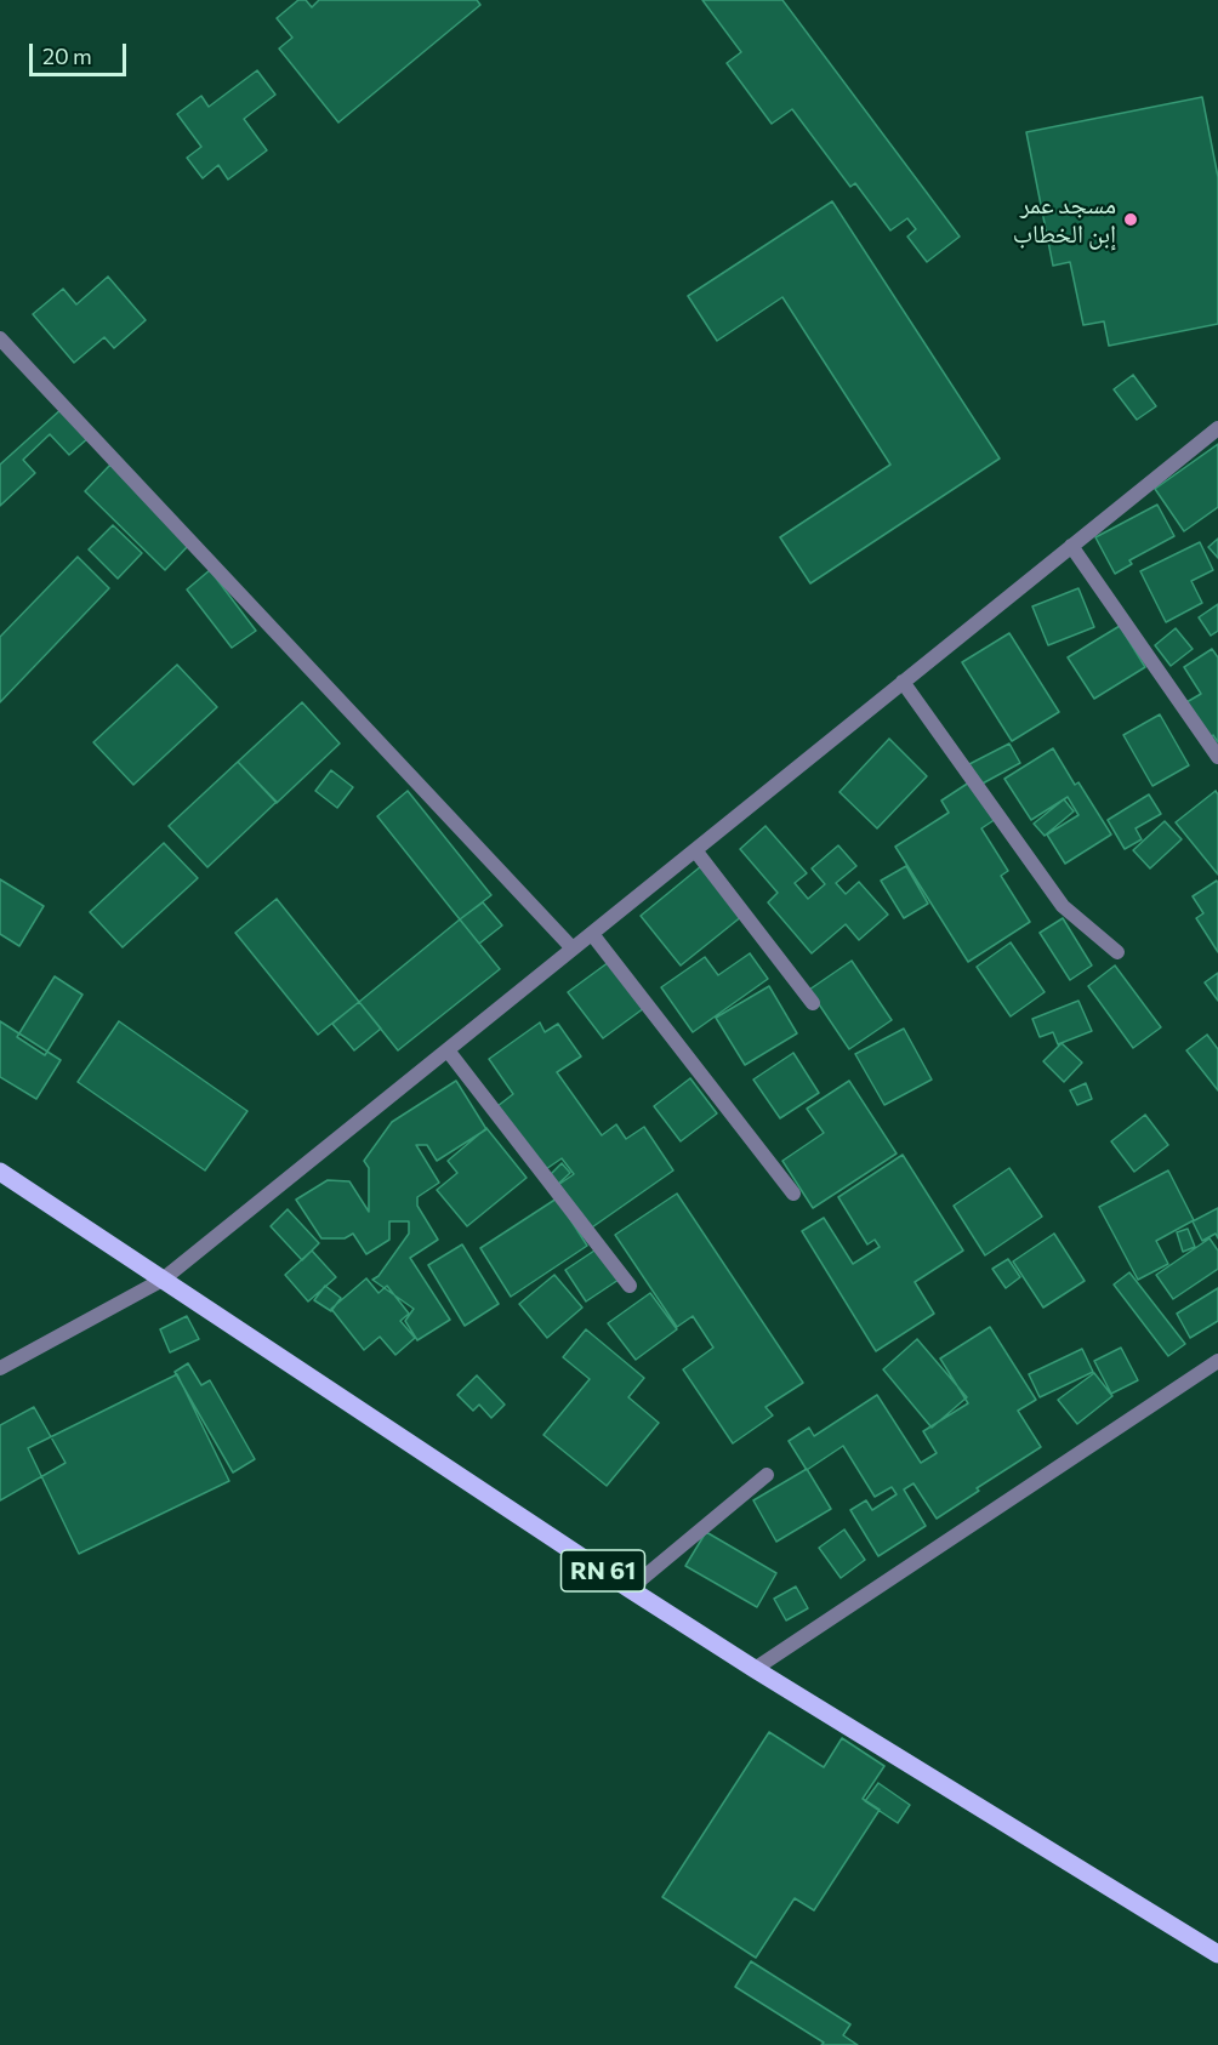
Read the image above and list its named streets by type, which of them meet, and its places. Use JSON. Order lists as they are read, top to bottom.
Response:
{
  "streets": {
    "main road": ["RN 61"]
  },
  "places": ["مسجد عمر إبن الخطاب"],
  "scale_bar": "20 m"
}
